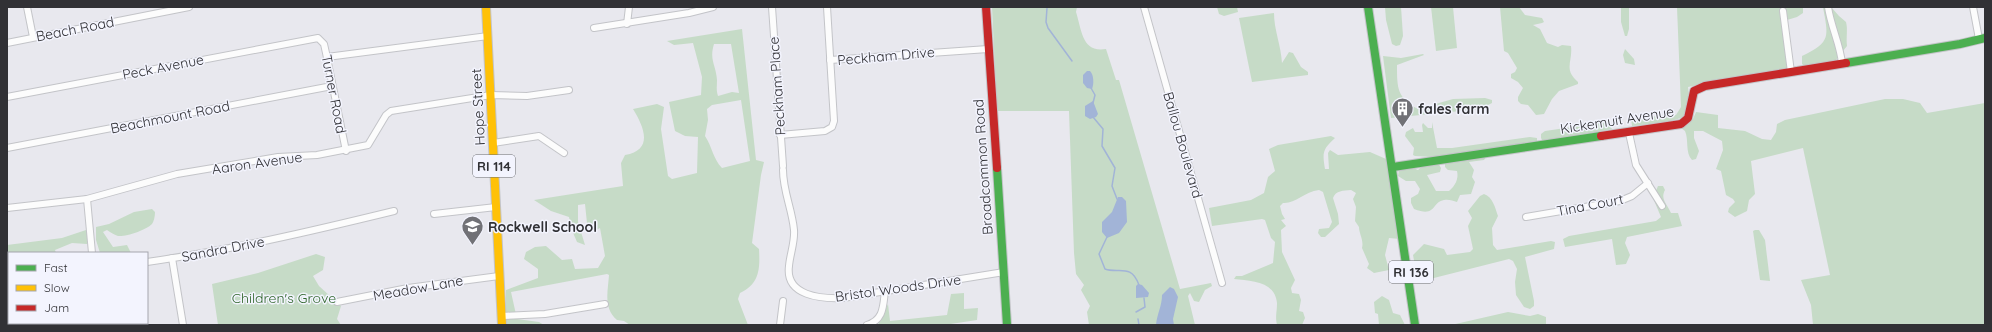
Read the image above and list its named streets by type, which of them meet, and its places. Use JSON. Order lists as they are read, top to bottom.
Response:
{
  "streets": {
    "street": [
      "Beach Road",
      "Peckham Drive",
      "Peck Avenue",
      "Peckham Place",
      "Turner Road",
      "Hope Street",
      "Beachmount Road",
      "Kickemuit Avenue",
      "Ballou Boulevard",
      "Aaron Avenue",
      "RI 114",
      "Broadcommon Road",
      "Tina Court",
      "Sandra Drive",
      "RI 136",
      "Meadow Lane",
      "Bristol Woods Drive"
    ]
  },
  "crossings": [
    ["Peckham Drive", "Peckham Place"],
    ["Peckham Drive", "Broadcommon Road"],
    ["Peck Avenue", "Turner Road"],
    ["Peckham Place", "Bristol Woods Drive"],
    ["Turner Road", "Beachmount Road"],
    ["Turner Road", "Aaron Avenue"],
    ["Hope Street", "Aaron Avenue"],
    ["Hope Street", "Meadow Lane"],
    ["Kickemuit Avenue", "RI 136"],
    ["Broadcommon Road", "Bristol Woods Drive"]
  ],
  "parks": ["Children's Grove"],
  "places": {
    "building": ["fales farm"],
    "school or university": ["Rockwell School"]
  },
  "legend": ["Fast", "Slow", "Jam"]
}
